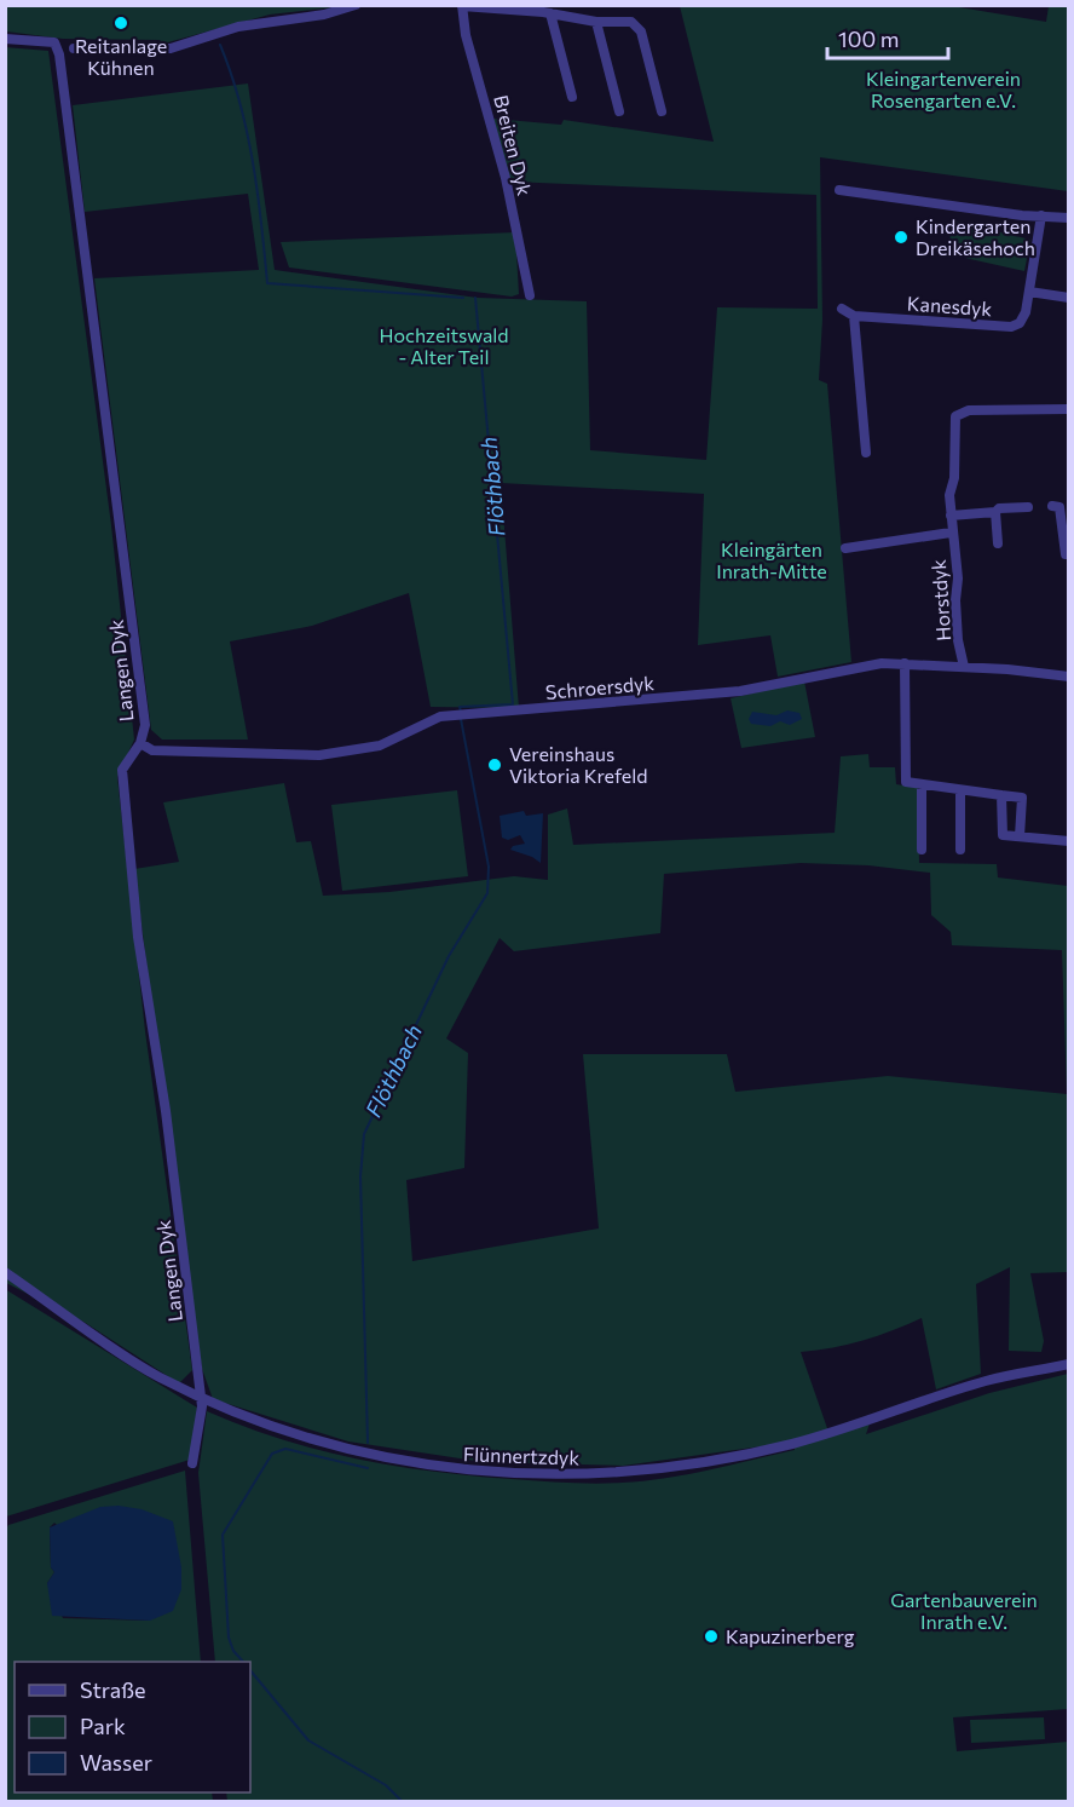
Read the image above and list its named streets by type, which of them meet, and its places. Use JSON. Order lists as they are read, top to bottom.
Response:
{
  "streets": {
    "street": [
      "Breiten Dyk",
      "Kanesdyk",
      "Horstdyk",
      "Langen Dyk",
      "Schroersdyk",
      "Flünnertzdyk"
    ]
  },
  "crossings": [
    ["Horstdyk", "Schroersdyk"],
    ["Langen Dyk", "Schroersdyk"],
    ["Langen Dyk", "Flünnertzdyk"]
  ],
  "water": ["Flöthbach"],
  "parks": [
    "Kleingartenverein Rosengarten e.V.",
    "Hochzeitswald - Alter Teil",
    "Kleingärten Inrath-Mitte",
    "Gartenbauverein Inrath e.V."
  ],
  "places": [
    "Reitanlage Kühnen",
    "Kindergarten Dreikäsehoch",
    "Vereinshaus Viktoria Krefeld",
    "Kapuzinerberg"
  ],
  "legend": ["Straße", "Park", "Wasser"],
  "scale_bar": "100 m"
}
